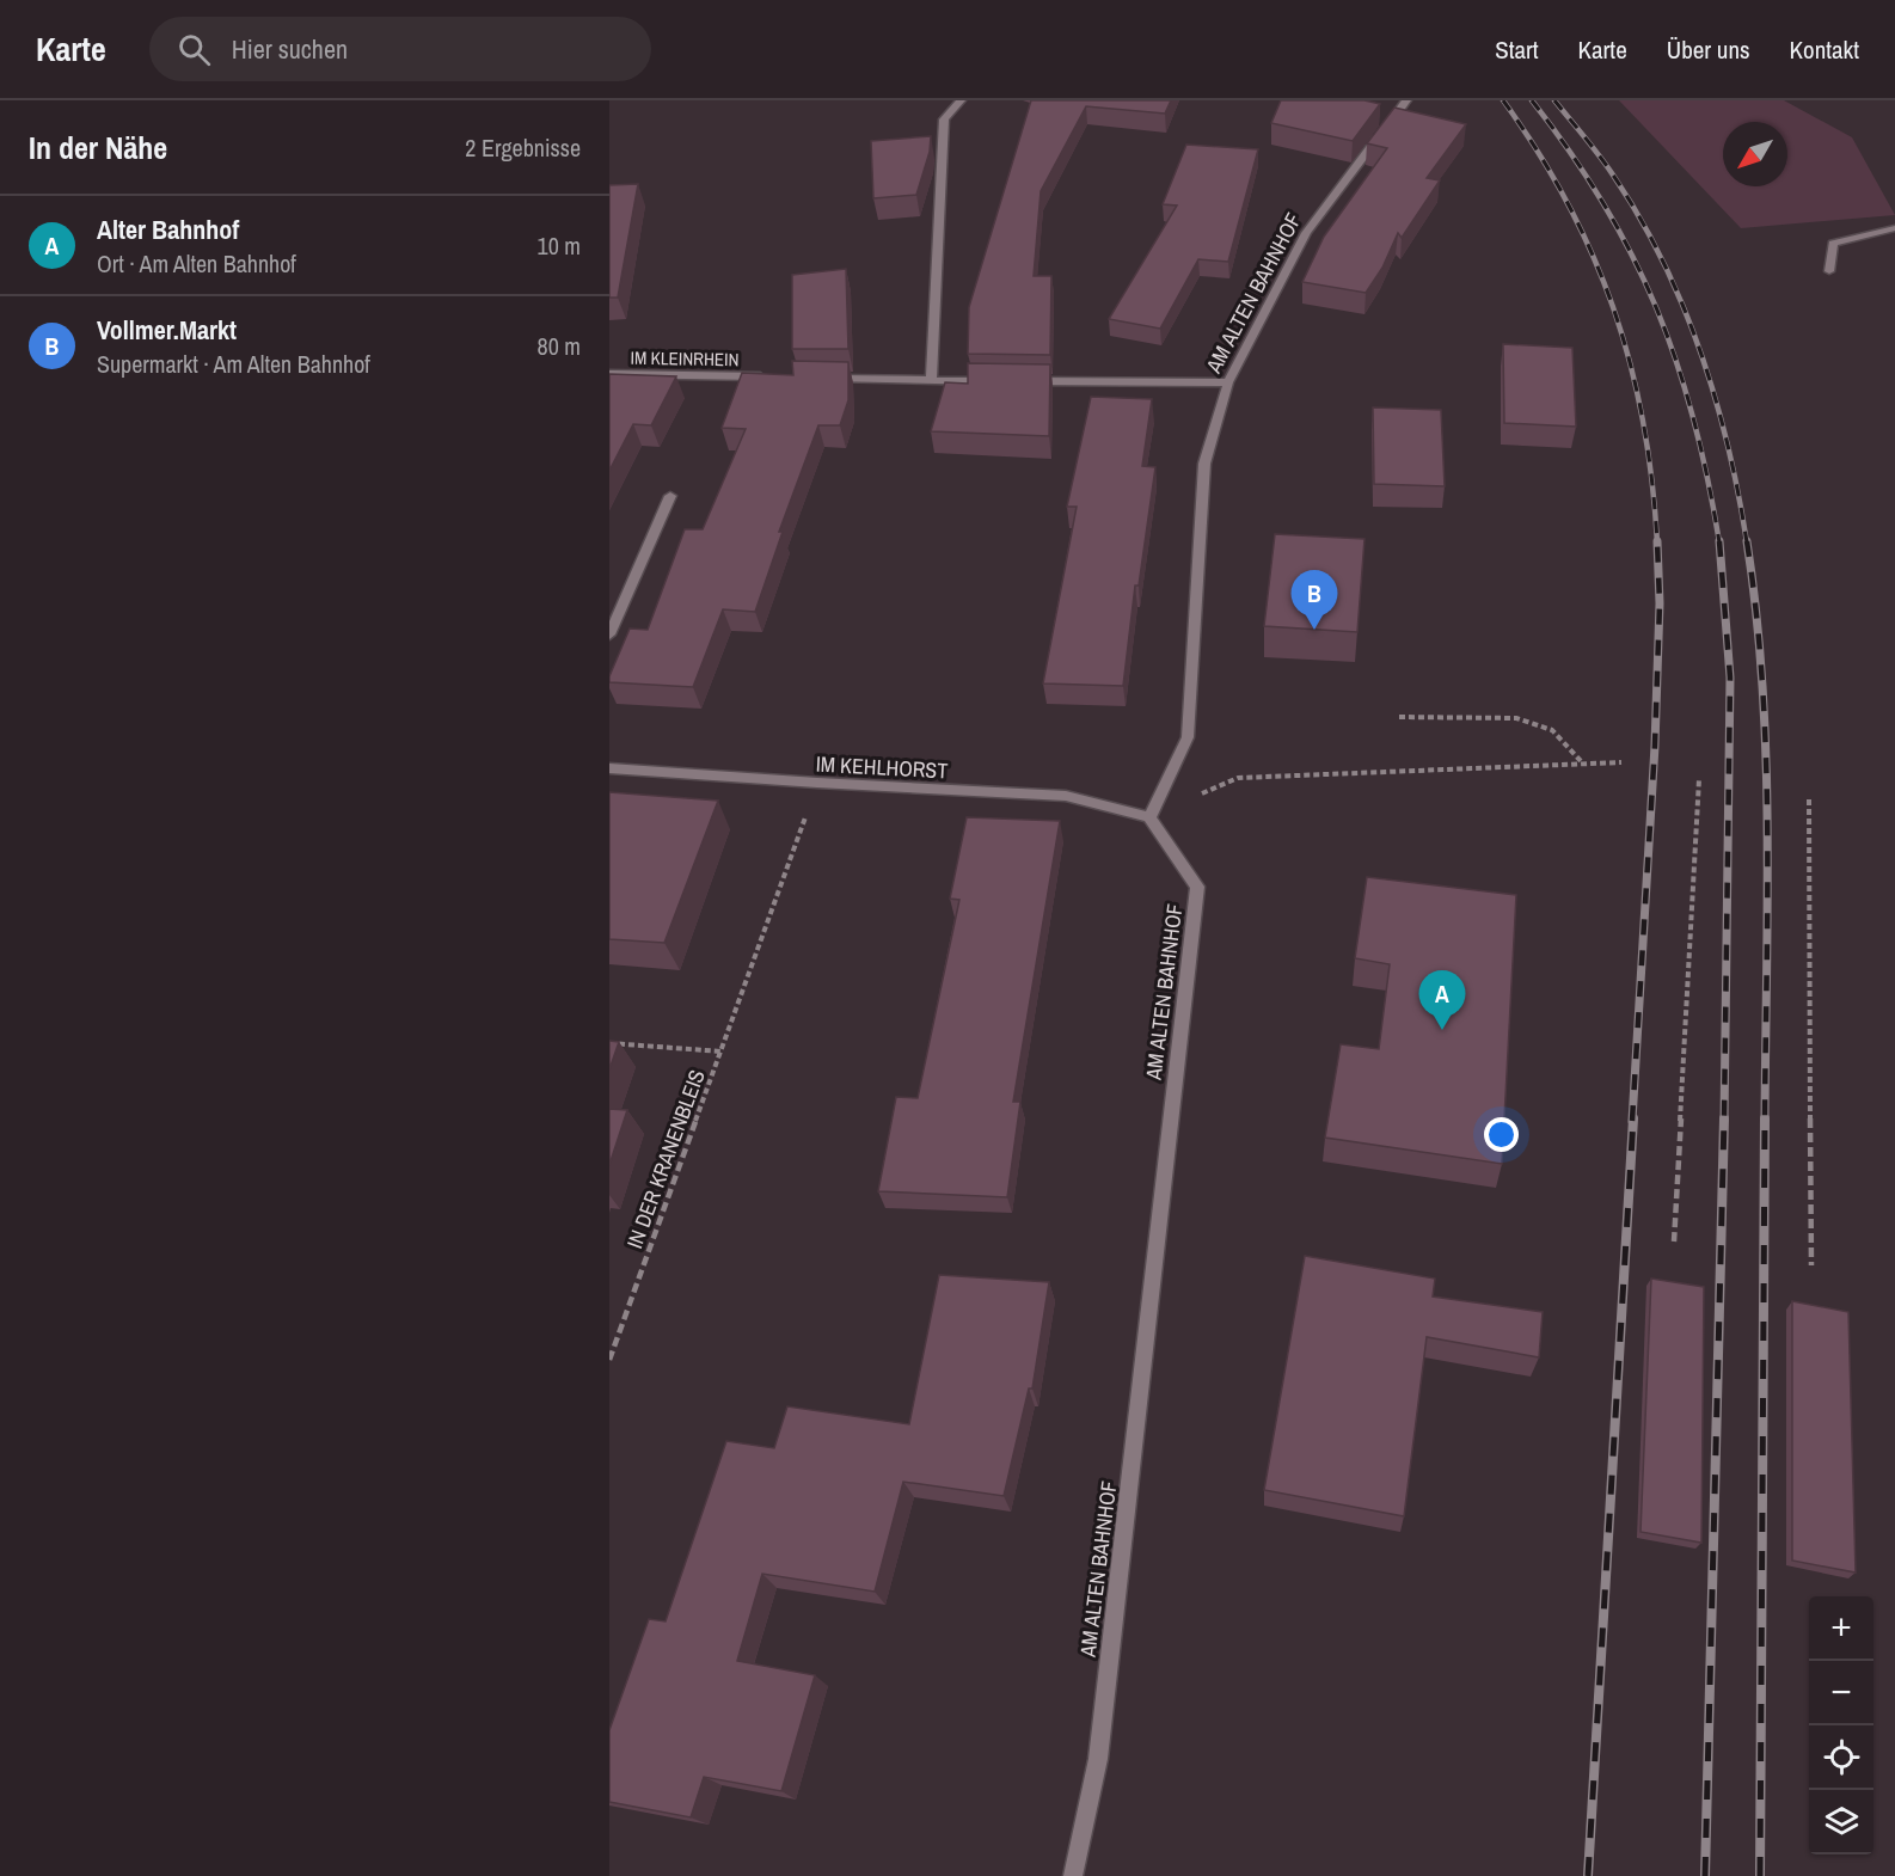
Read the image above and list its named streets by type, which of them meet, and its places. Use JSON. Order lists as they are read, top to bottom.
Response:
{
  "streets": {
    "street": ["AM ALTEN BAHNHOF", "IM KLEINRHEIN", "IM KEHLHORST"],
    "path": ["IN DER KRANENBLEIS"]
  },
  "crossings": [
    ["AM ALTEN BAHNHOF", "IM KEHLHORST"],
    ["IM KEHLHORST", "IN DER KRANENBLEIS"]
  ],
  "north": "bottom left",
  "page": {
    "header": "Karte",
    "search": "Hier suchen",
    "nav": [
      "Start",
      "Karte",
      "Über uns",
      "Kontakt"
    ],
    "heading": ["In der Nähe", "2 Ergebnisse"],
    "list": [
      {
        "mark": "A",
        "name": "Alter Bahnhof",
        "note": "Ort · Am Alten Bahnhof",
        "value": "10 m"
      },
      {
        "mark": "B",
        "name": "Vollmer.Markt",
        "note": "Supermarkt · Am Alten Bahnhof",
        "value": "80 m"
      }
    ],
    "pins": ["B", "A"],
    "map_buttons": ["+", "−"]
  }
}
